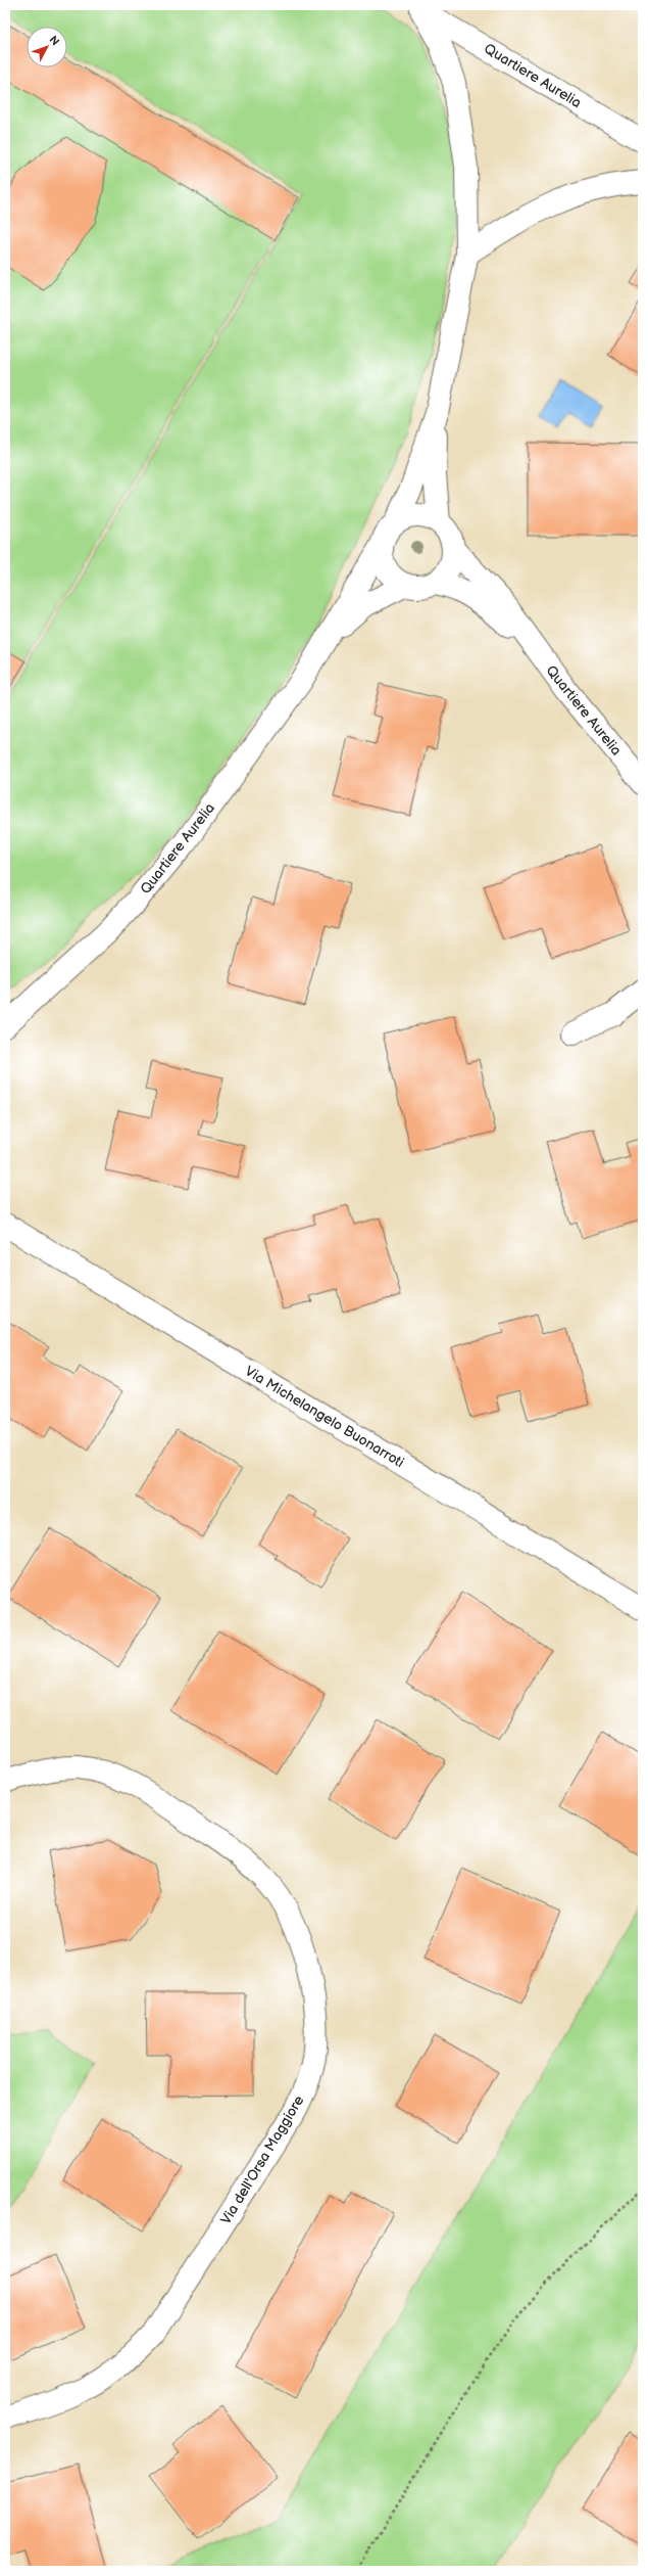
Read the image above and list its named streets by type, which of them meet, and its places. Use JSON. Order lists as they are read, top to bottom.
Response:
{
  "streets": {
    "street": ["Quartiere Aurelia", "Via Michelangelo Buonarroti", "Via dell'Orsa Maggiore"]
  },
  "north": "top right"
}
